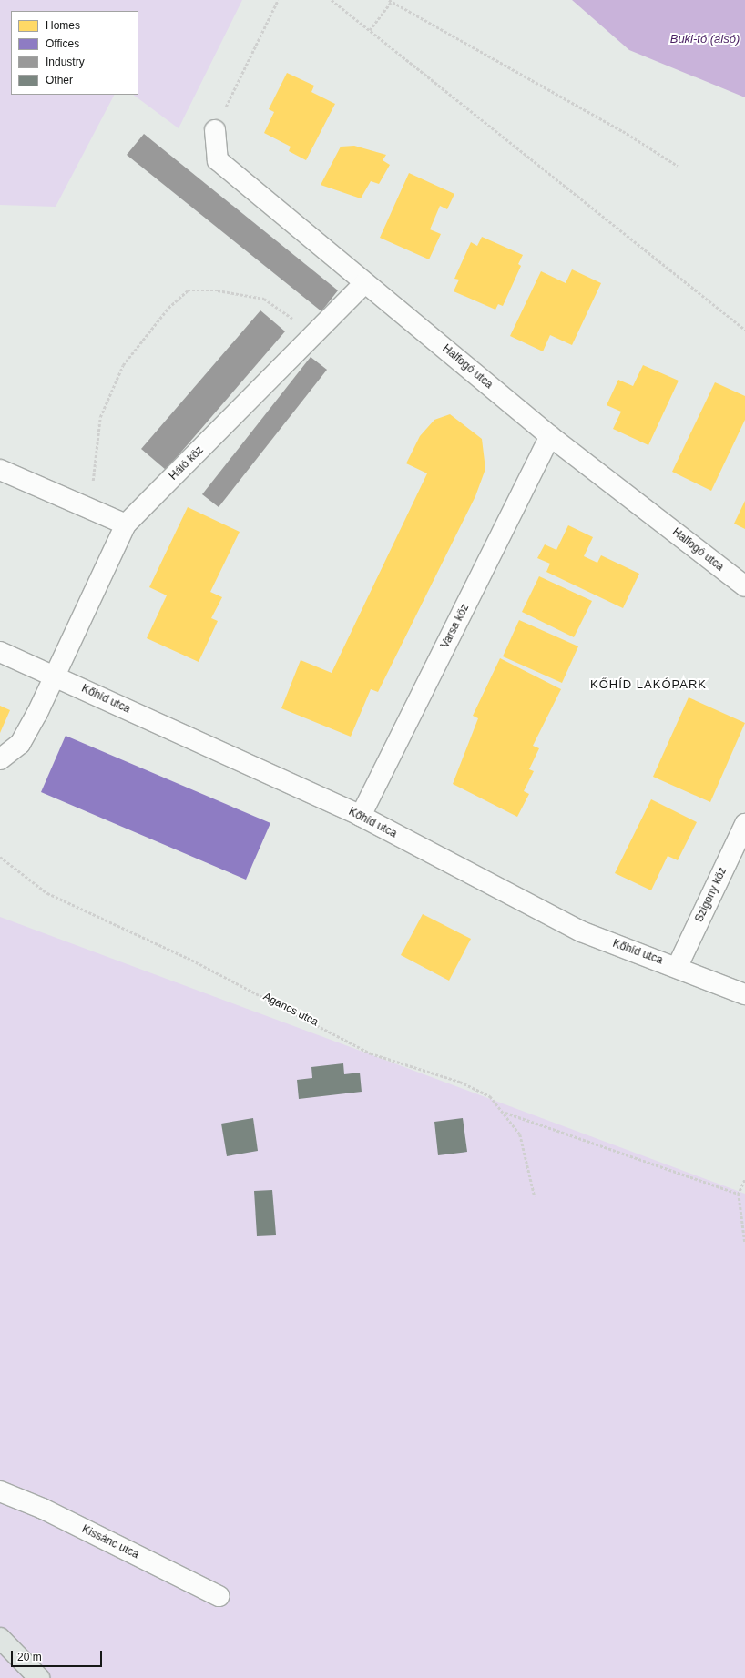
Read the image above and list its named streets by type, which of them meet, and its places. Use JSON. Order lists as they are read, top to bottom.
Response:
{
  "streets": {
    "street": [
      "Halfogó utca",
      "Háló köz",
      "Varsa köz",
      "Kőhíd utca",
      "Szigony köz",
      "Kissánc utca"
    ],
    "path": ["Agancs utca"]
  },
  "crossings": [
    ["Halfogó utca", "Háló köz"],
    ["Halfogó utca", "Varsa köz"],
    ["Háló köz", "Kőhíd utca"],
    ["Varsa köz", "Kőhíd utca"],
    ["Kőhíd utca", "Szigony köz"]
  ],
  "districts": ["KŐHÍD LAKÓPARK"],
  "water": ["Buki-tó (alsó)"],
  "legend": [
    "Homes",
    "Offices",
    "Industry",
    "Other"
  ],
  "scale_bar": "20 m"
}
